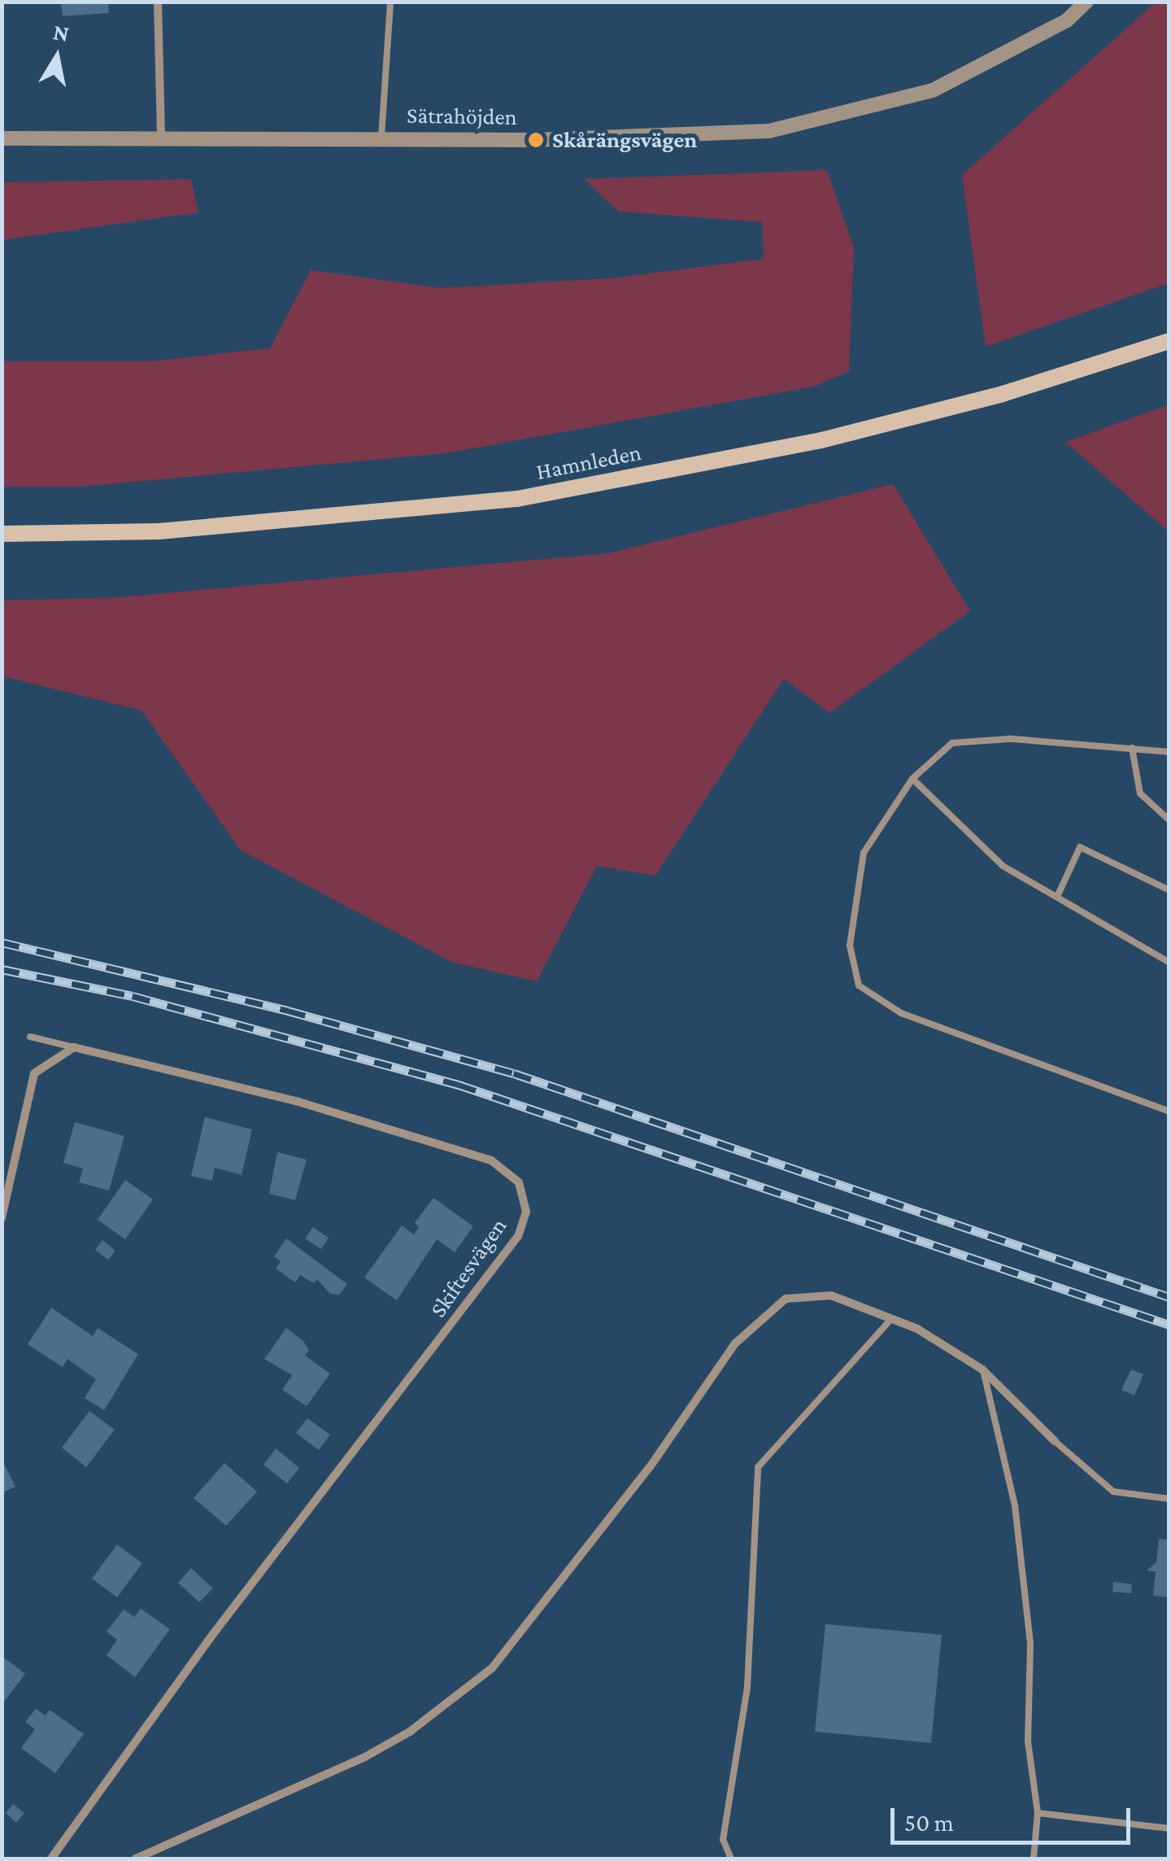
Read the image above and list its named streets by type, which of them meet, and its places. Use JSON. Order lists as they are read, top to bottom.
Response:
{
  "streets": {
    "main road": ["Hamnleden"],
    "street": ["Sätrahöjden", "Skiftesvägen"]
  },
  "places": ["Skårängsvägen"],
  "scale_bar": "50 m",
  "north": "top"
}
